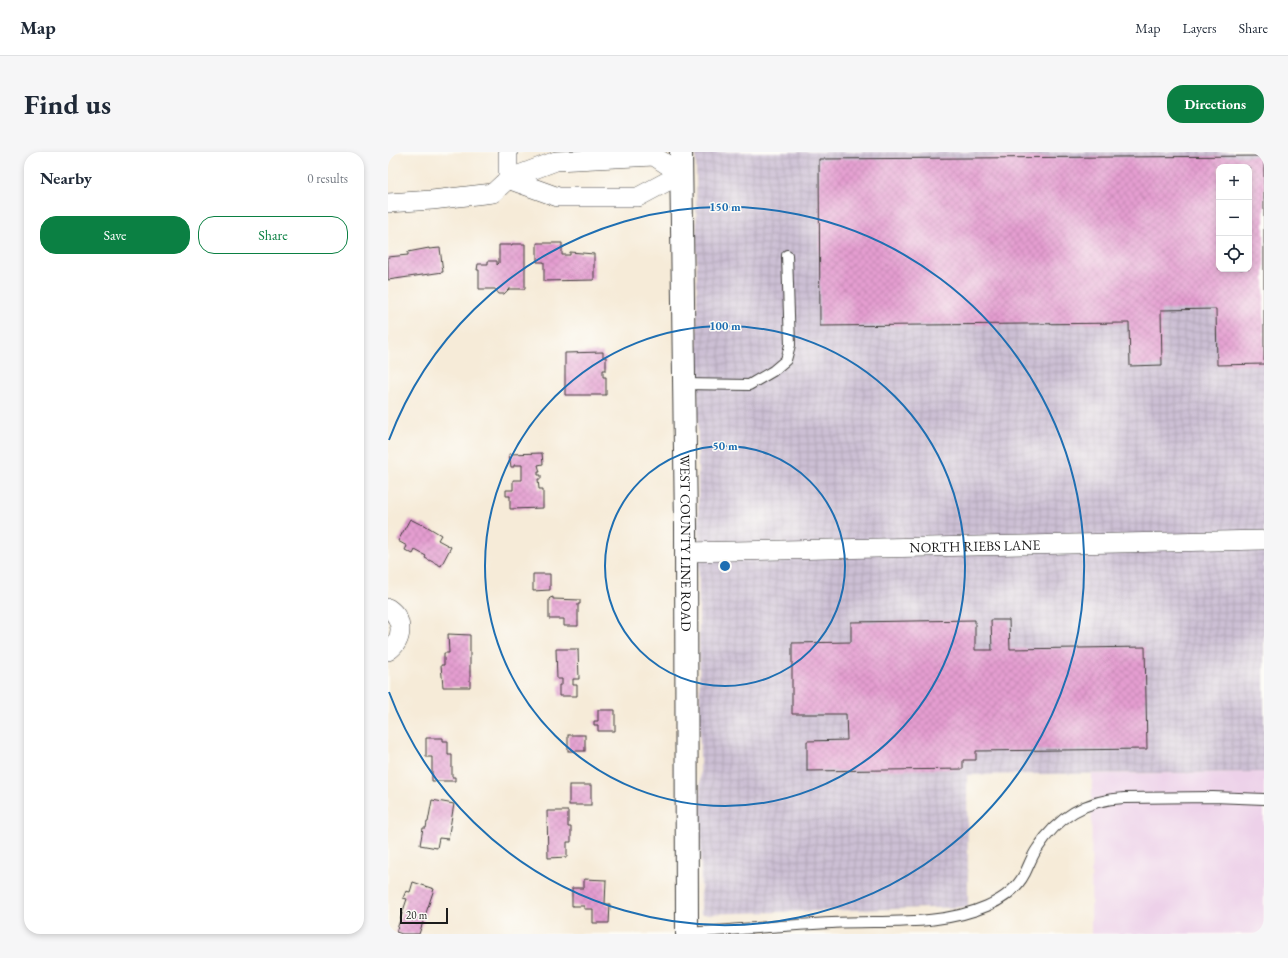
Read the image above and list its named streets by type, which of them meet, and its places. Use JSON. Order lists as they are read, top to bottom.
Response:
{
  "streets": {
    "street": ["WEST COUNTY LINE ROAD", "NORTH RIEBS LANE"]
  },
  "crossings": [
    ["WEST COUNTY LINE ROAD", "NORTH RIEBS LANE"]
  ],
  "scale_bar": "20 m",
  "page": {
    "header": "Map",
    "nav": ["Map", "Layers", "Share"],
    "buttons": [
      "Directions",
      ["Save", "Share"]
    ],
    "title": "Find us",
    "heading": ["Nearby", "0 results"],
    "map_buttons": ["+", "−"],
    "scale": "20 m"
  },
  "rings": ["150 m", "100 m", "50 m"]
}
